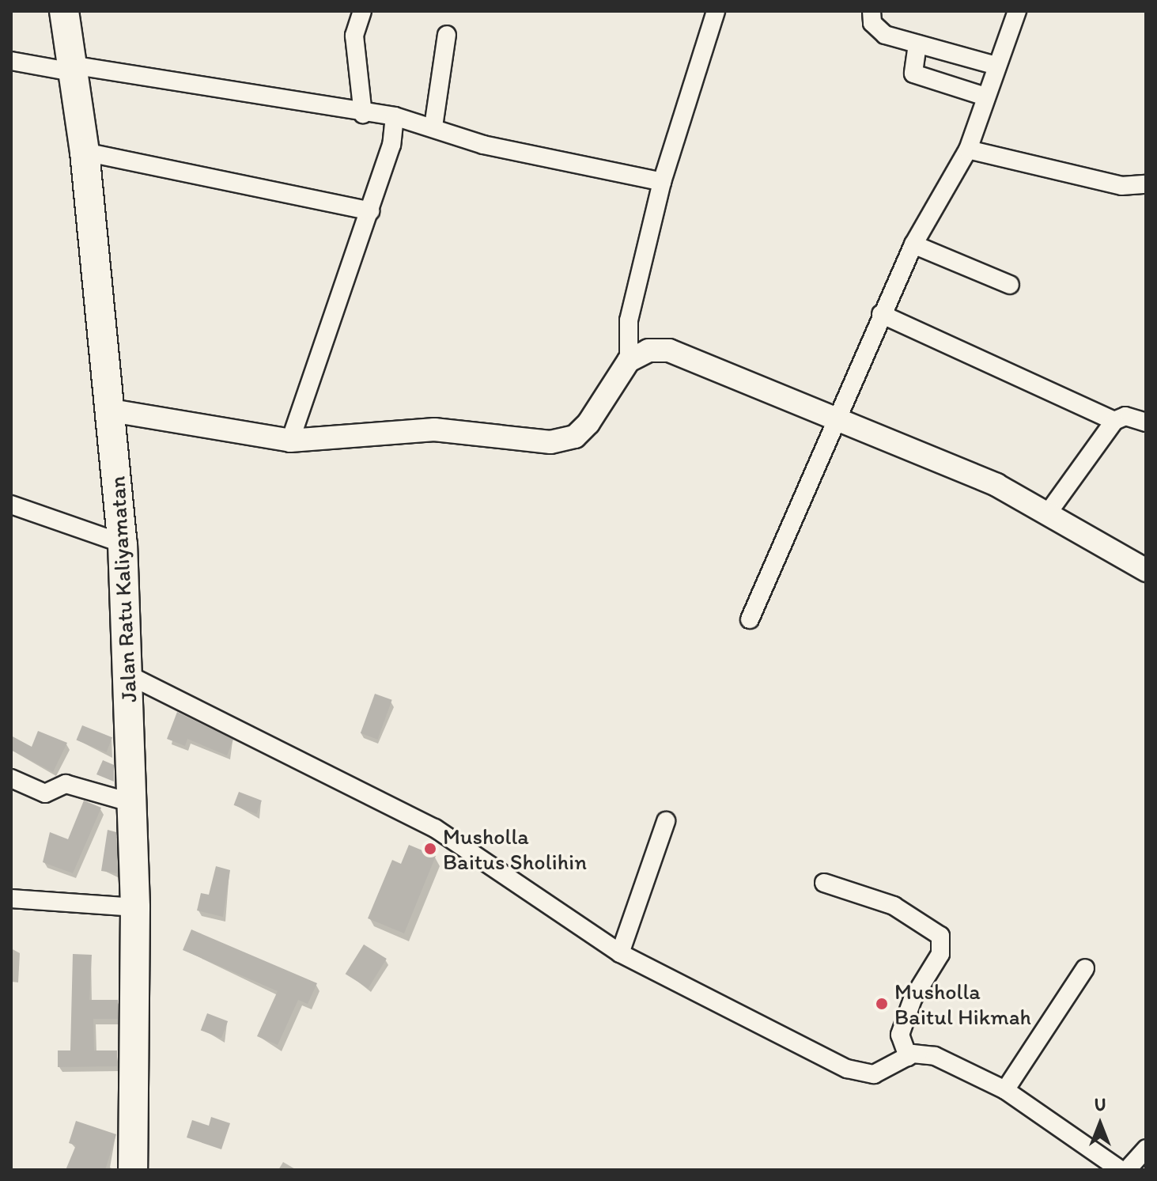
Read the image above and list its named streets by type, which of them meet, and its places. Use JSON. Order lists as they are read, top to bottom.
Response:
{
  "streets": {
    "main road": ["Jalan Ratu Kaliyamatan"]
  },
  "places": ["Musholla Baitus Sholihin", "Musholla Baitul Hikmah"],
  "north": "top"
}
